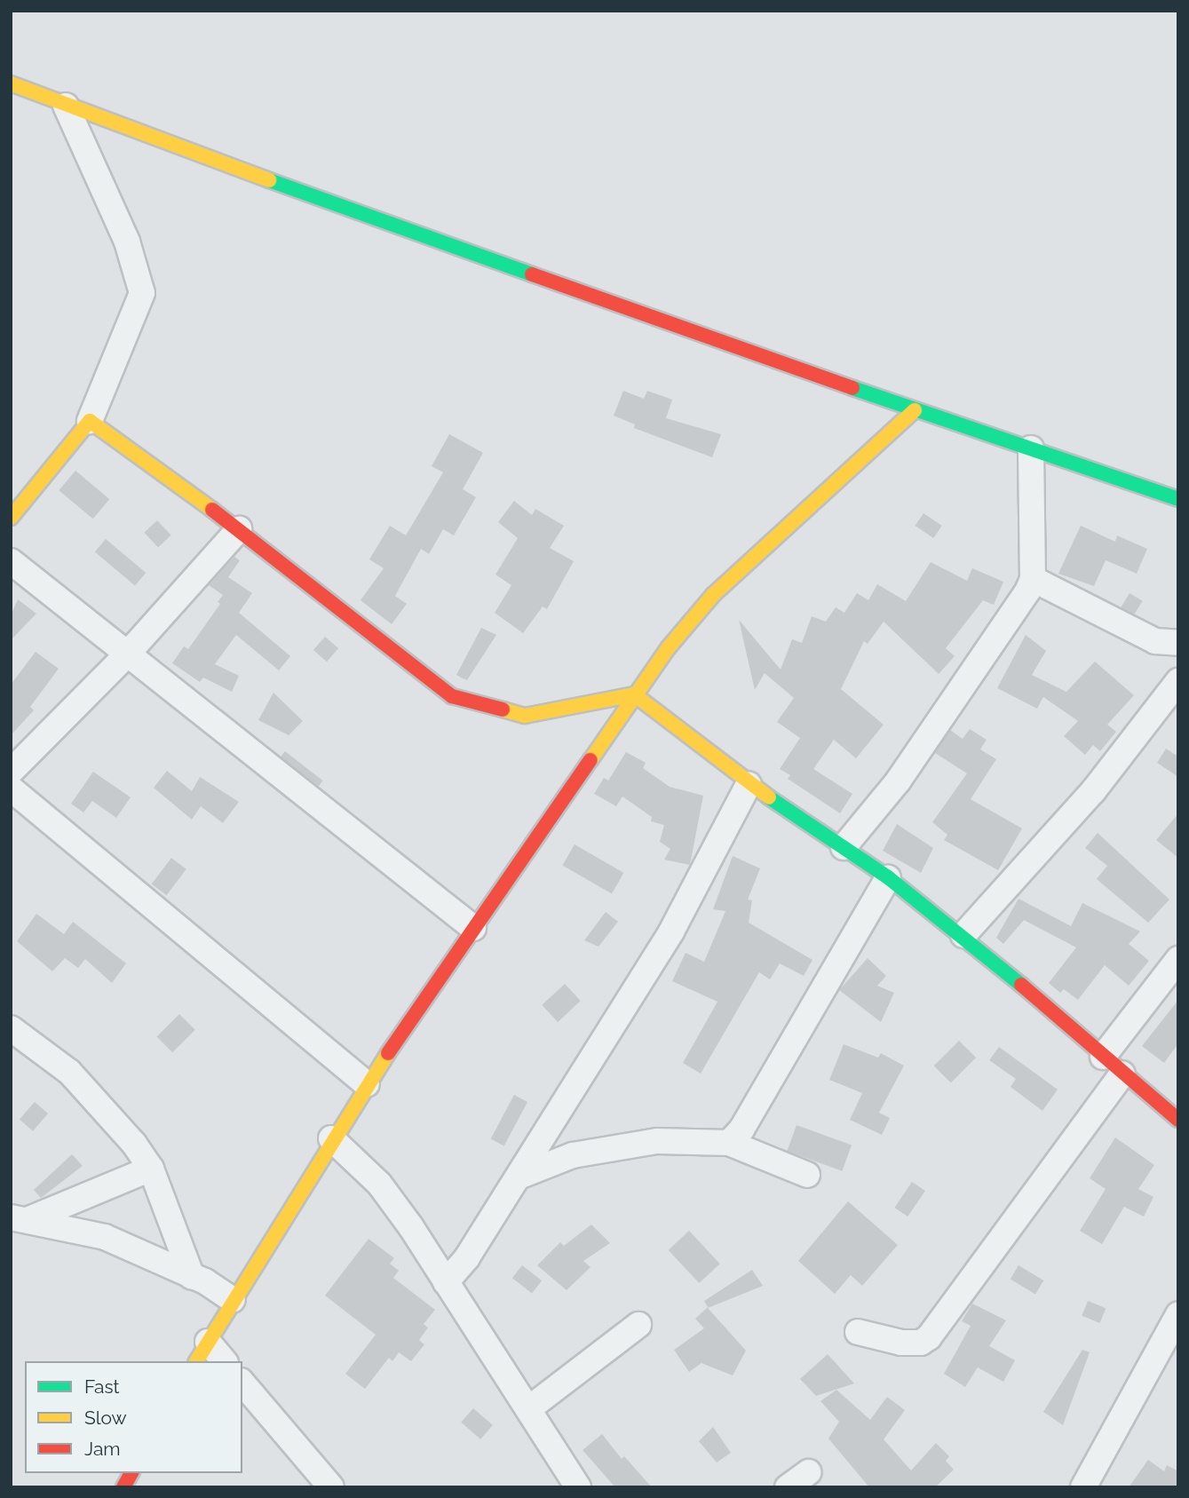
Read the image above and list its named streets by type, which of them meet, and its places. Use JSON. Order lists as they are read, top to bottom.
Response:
{
  "legend": ["Fast", "Slow", "Jam"]
}
